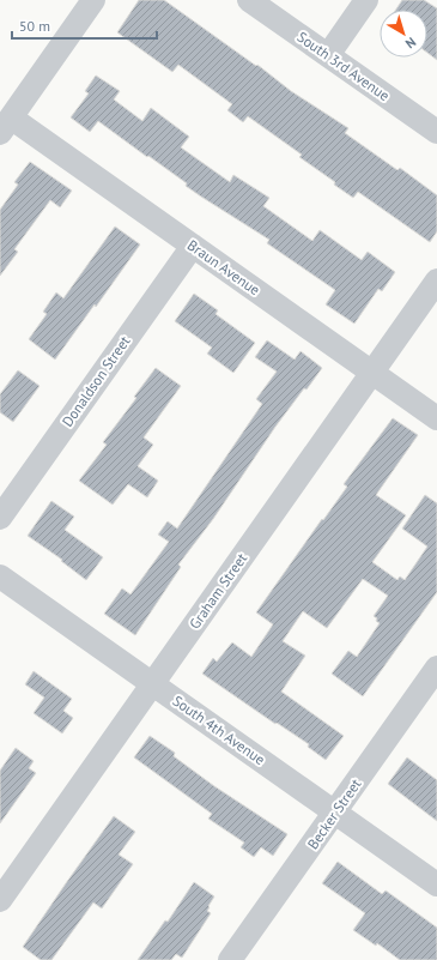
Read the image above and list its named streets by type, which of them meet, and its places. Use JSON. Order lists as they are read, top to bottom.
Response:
{
  "streets": {
    "street": [
      "South 3rd Avenue",
      "Braun Avenue",
      "Donaldson Street",
      "Graham Street",
      "South 4th Avenue",
      "Becker Street"
    ]
  },
  "crossings": [
    ["Braun Avenue", "Donaldson Street"],
    ["Braun Avenue", "Graham Street"],
    ["Graham Street", "South 4th Avenue"],
    ["South 4th Avenue", "Becker Street"]
  ],
  "scale_bar": "50 m",
  "north": "bottom right"
}
